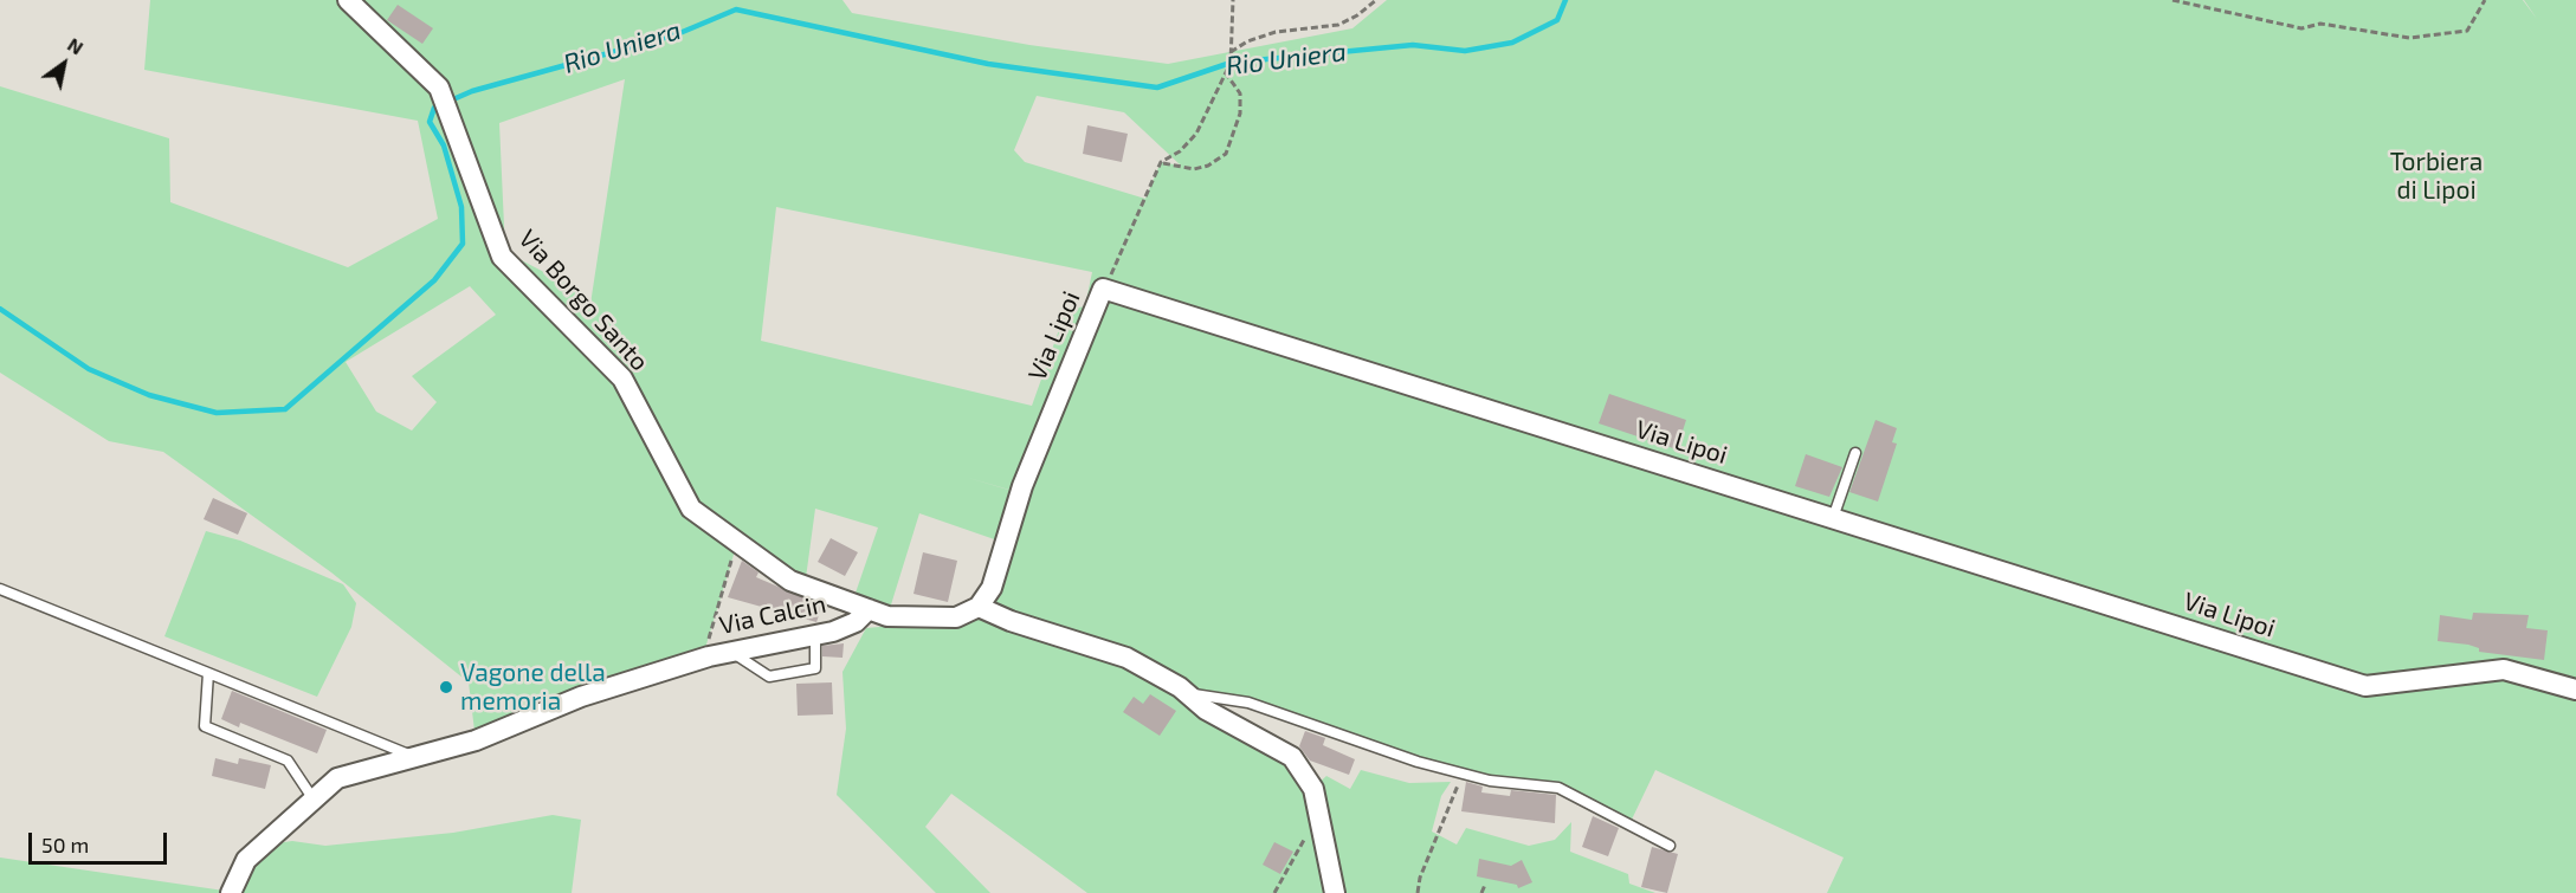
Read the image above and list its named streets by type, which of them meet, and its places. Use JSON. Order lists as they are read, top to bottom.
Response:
{
  "streets": {
    "street": ["Via Borgo Santo", "Via Lipoi", "Via Calcin"]
  },
  "crossings": [
    ["Via Borgo Santo", "Via Calcin"]
  ],
  "water": ["Rio Uniera"],
  "parks": ["Torbiera di Lipoi"],
  "places": ["Vagone della memoria"],
  "scale_bar": "50 m",
  "north": "top right"
}
